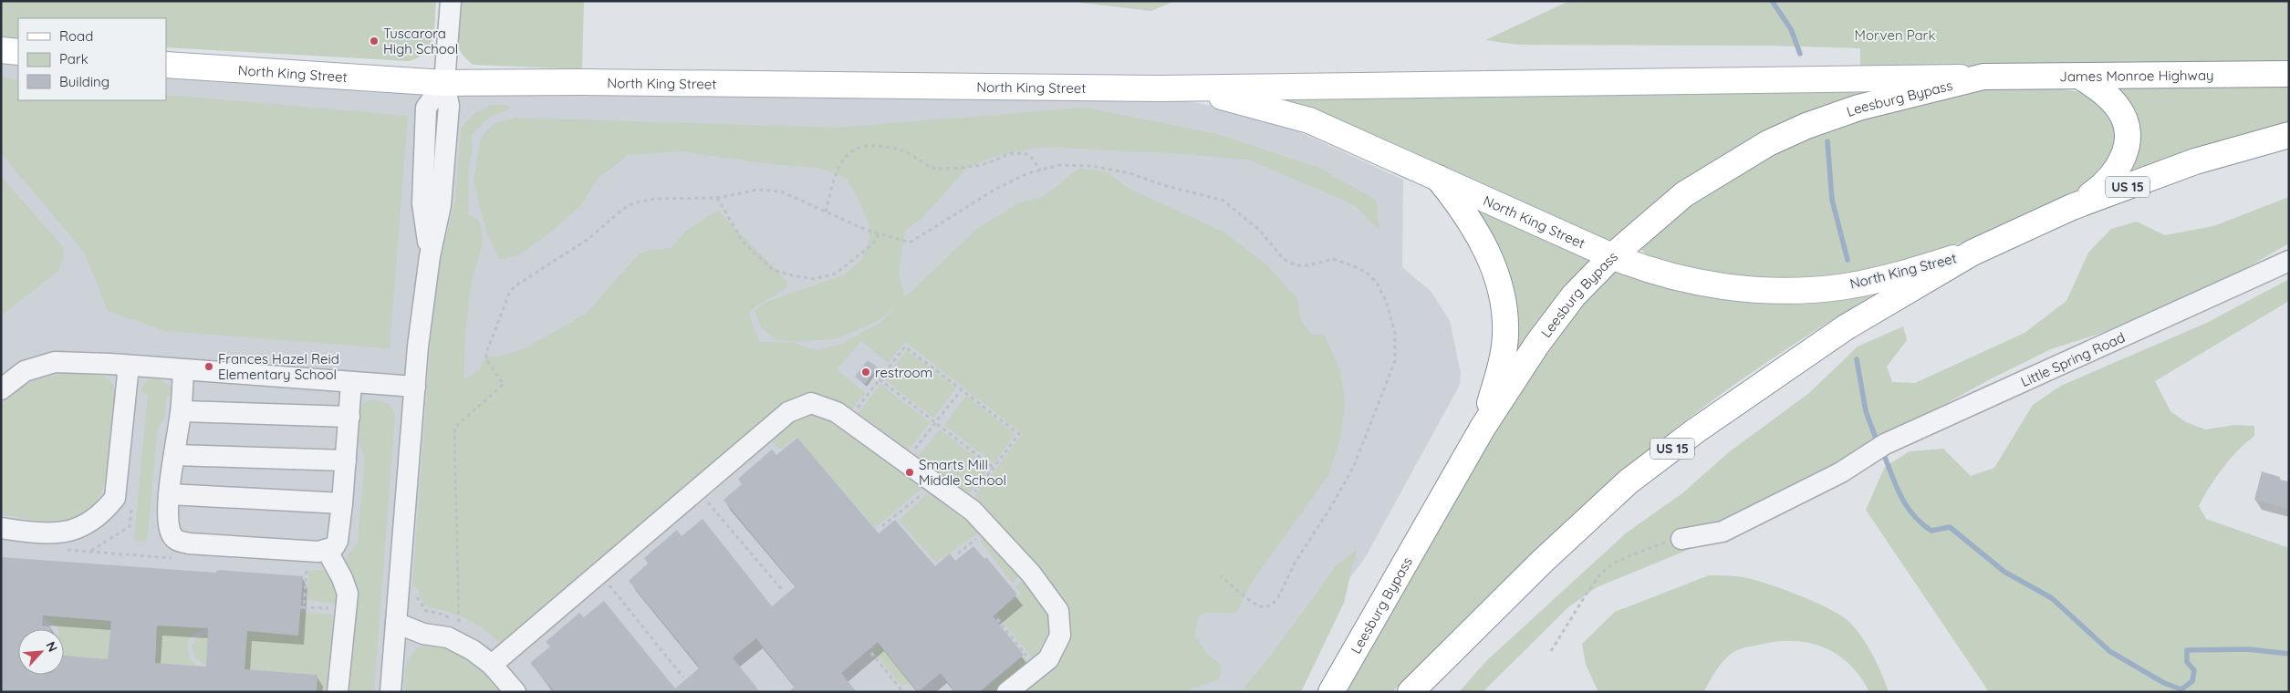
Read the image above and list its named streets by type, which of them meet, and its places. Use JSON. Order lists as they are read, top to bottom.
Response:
{
  "streets": {
    "main road": [
      "North King Street",
      "James Monroe Highway",
      "Leesburg Bypass",
      "US 15"
    ],
    "street": ["Little Spring Road"]
  },
  "crossings": [
    ["North King Street", "James Monroe Highway"],
    ["North King Street", "Leesburg Bypass"],
    ["North King Street", "US 15"],
    ["James Monroe Highway", "Leesburg Bypass"]
  ],
  "parks": ["Morven Park"],
  "places": [
    "Tuscarora High School",
    "Frances Hazel Reid Elementary School",
    "restroom",
    "Smarts Mill Middle School"
  ],
  "legend": ["Road", "Park", "Building"],
  "north": "top right"
}
